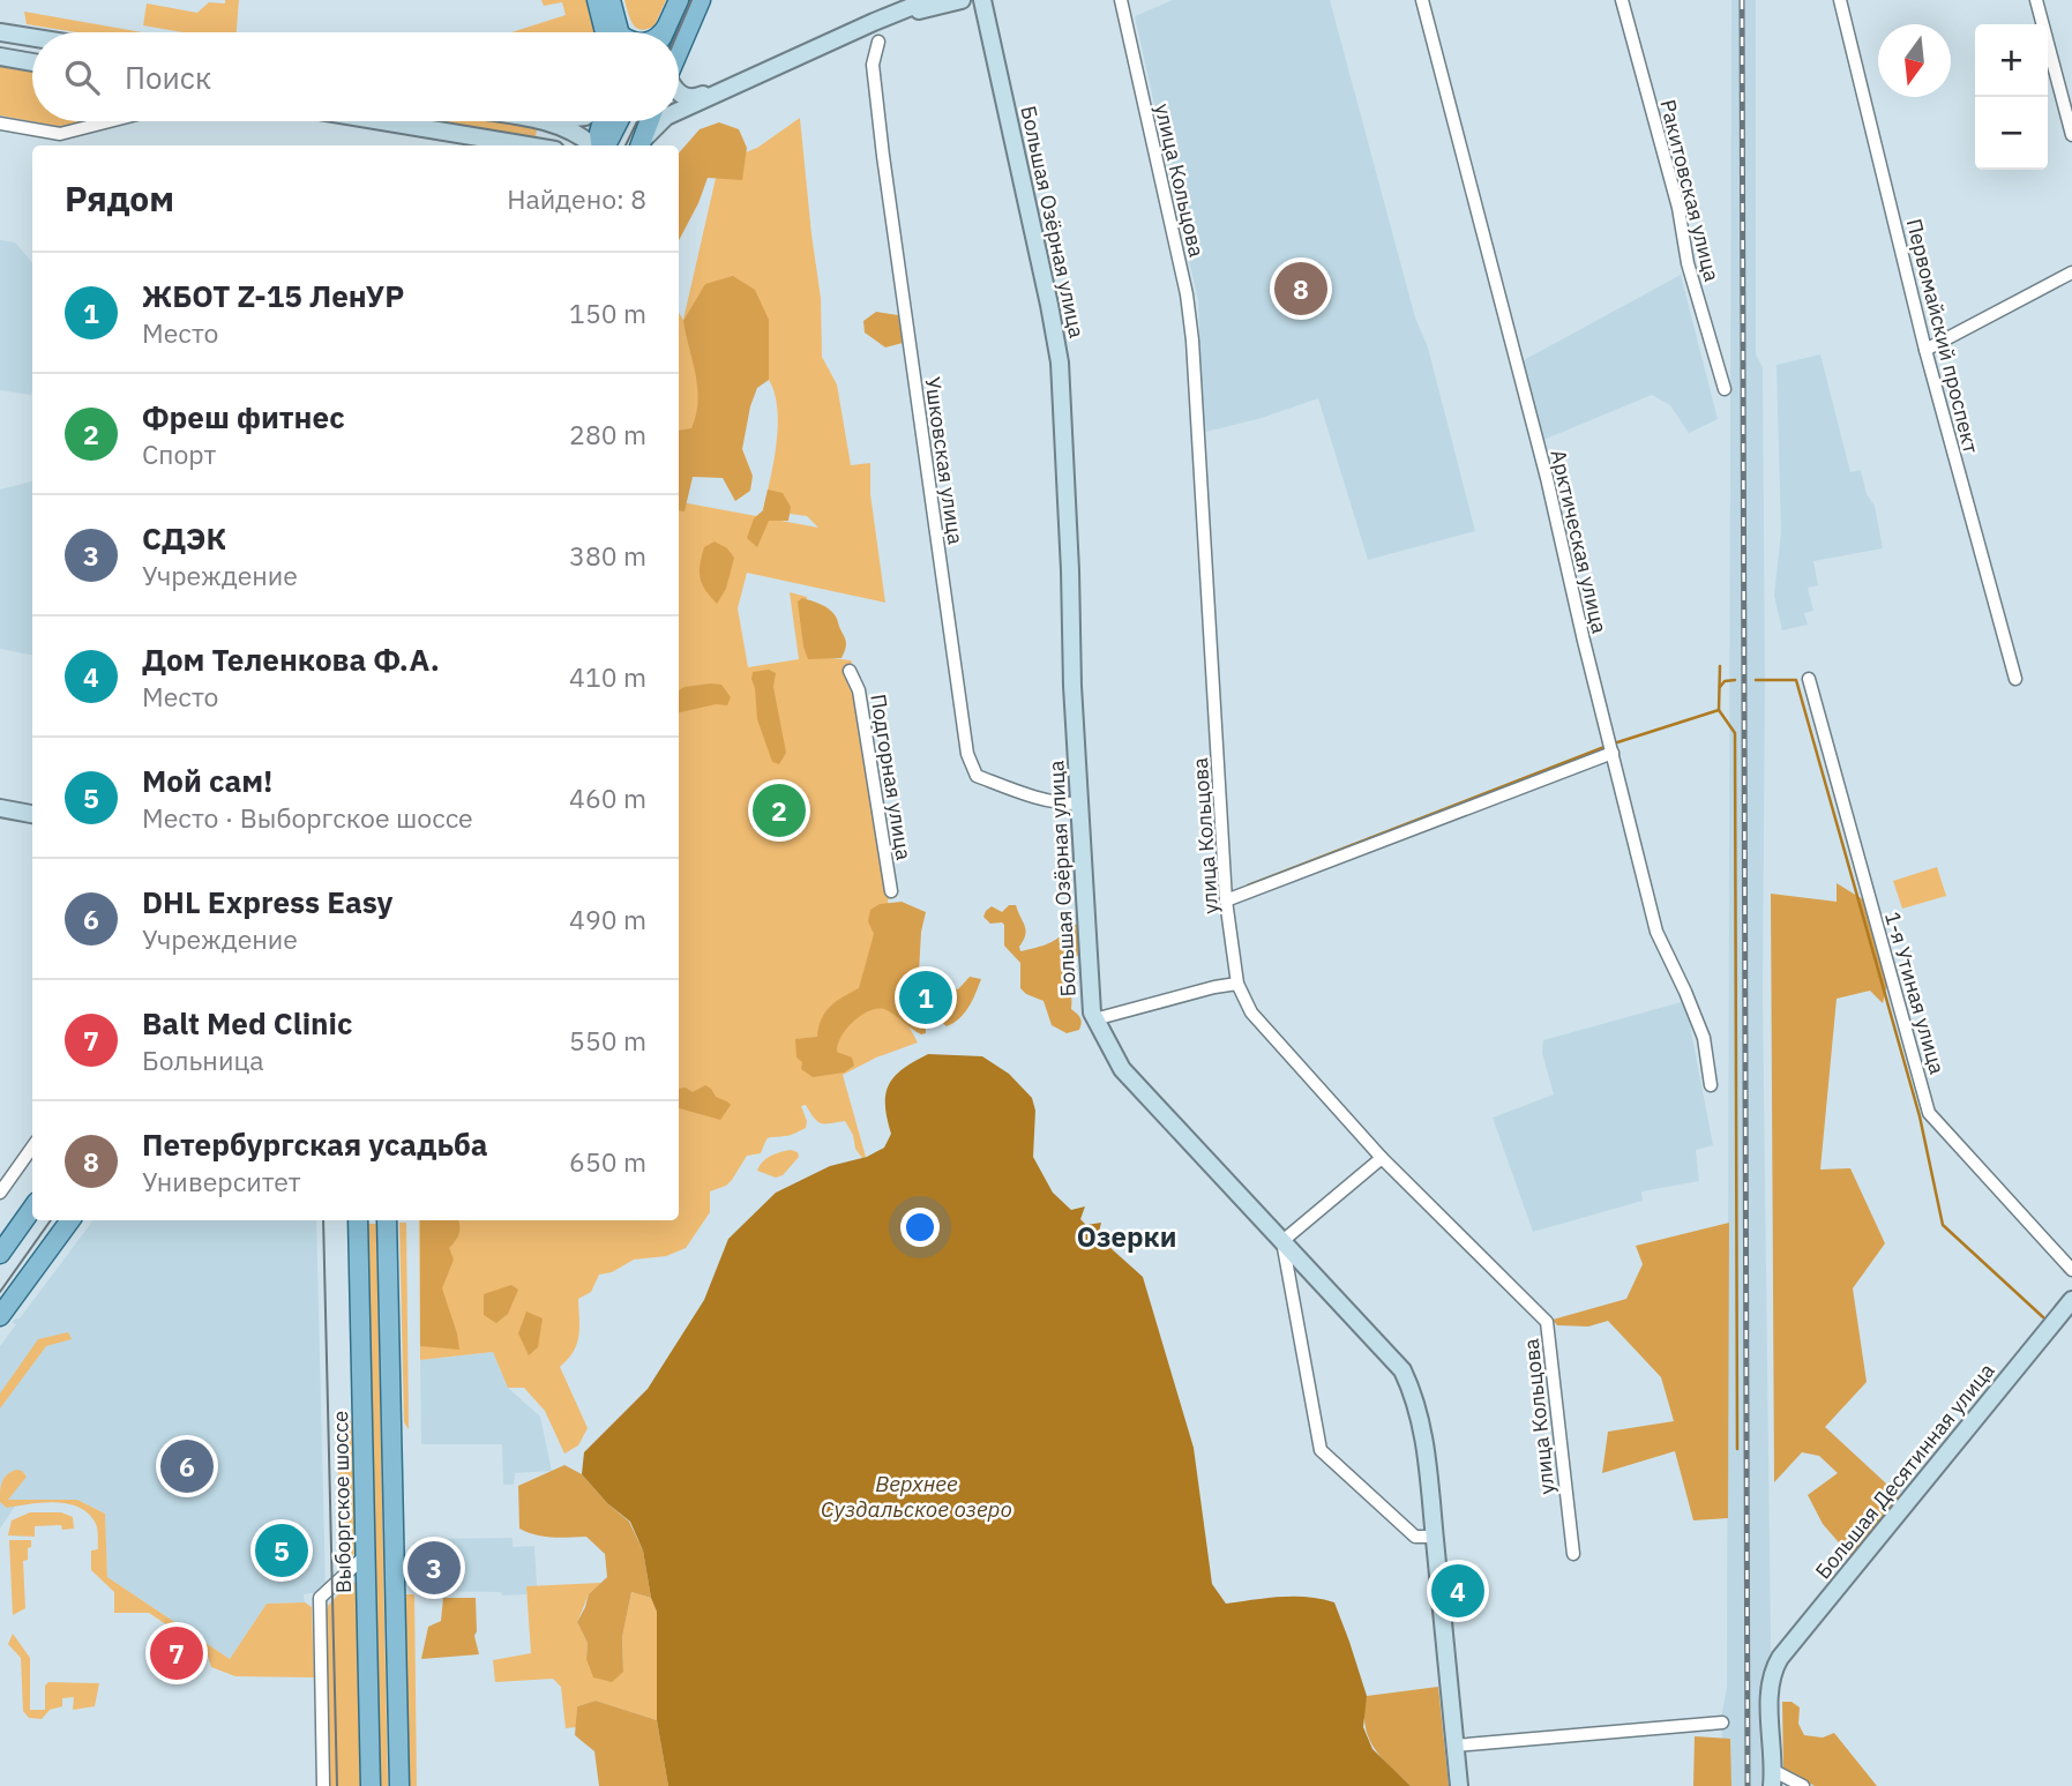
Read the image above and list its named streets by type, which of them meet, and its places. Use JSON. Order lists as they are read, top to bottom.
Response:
{
  "streets": {
    "main road": ["Выборгское шоссе"],
    "street": [
      "улица Кольцова",
      "Ракитовская улица",
      "Большая Озёрная улица",
      "Первомайский проспект",
      "Ушковская улица",
      "Арктическая улица",
      "Подгорная улица",
      "1-я Утиная улица",
      "Большая Десятинная улица"
    ]
  },
  "crossings": [
    ["Большая Озёрная улица", "Ушковская улица"]
  ],
  "districts": ["Озерки"],
  "water": ["Верхнее Суздальское озеро"],
  "north": "bottom",
  "page": {
    "map_buttons": ["+", "−"],
    "search": "Поиск",
    "heading": ["Рядом", "Найдено: 8"],
    "list": [
      {
        "mark": "1",
        "name": "ЖБОТ Z-15 ЛенУР",
        "note": "Место",
        "value": "150 m"
      },
      {
        "mark": "2",
        "name": "Фреш фитнес",
        "note": "Спорт",
        "value": "280 m"
      },
      {
        "mark": "3",
        "name": "СДЭК",
        "note": "Учреждение",
        "value": "380 m"
      },
      {
        "mark": "4",
        "name": "Дом Теленкова Ф.А.",
        "note": "Место",
        "value": "410 m"
      },
      {
        "mark": "5",
        "name": "Мой сам!",
        "note": "Место · Выборгское шоссе",
        "value": "460 m"
      },
      {
        "mark": "6",
        "name": "DHL Express Easy",
        "note": "Учреждение",
        "value": "490 m"
      },
      {
        "mark": "7",
        "name": "Balt Med Clinic",
        "note": "Больница",
        "value": "550 m"
      },
      {
        "mark": "8",
        "name": "Петербургская усадьба",
        "note": "Университет",
        "value": "650 m"
      }
    ],
    "pins": [
      "8",
      "2",
      "1",
      "6",
      "5",
      "3",
      "4",
      "7"
    ]
  }
}
